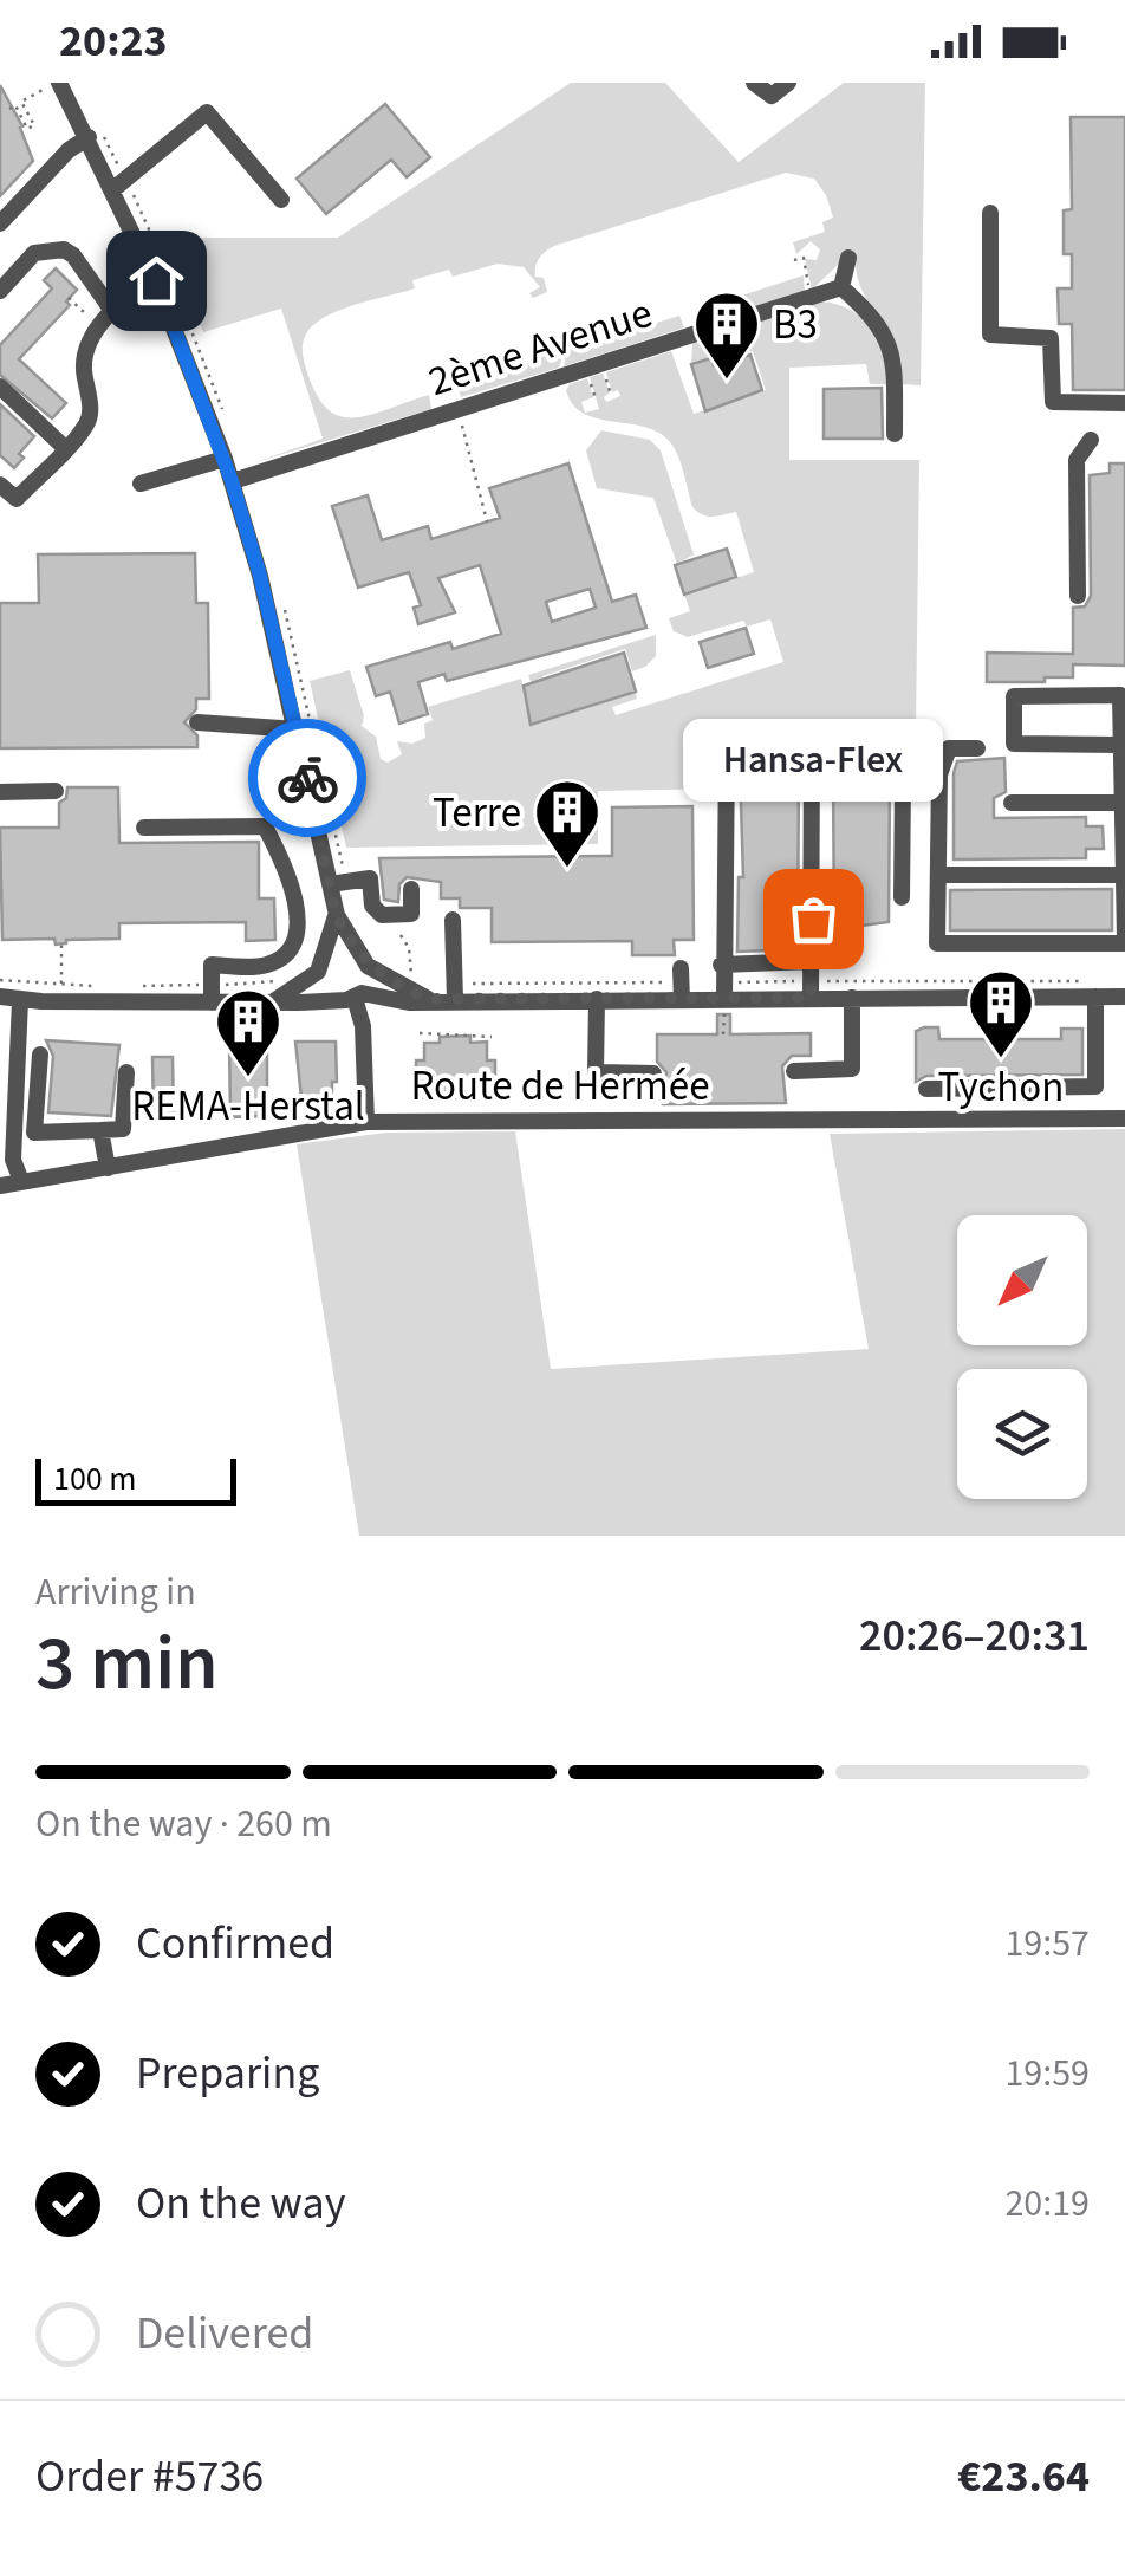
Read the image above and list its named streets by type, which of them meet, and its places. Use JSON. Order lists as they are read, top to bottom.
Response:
{
  "streets": {
    "street": ["2ème Avenue", "Route de Hermée"]
  },
  "places": {
    "building": [
      "B3",
      "Terre",
      "Tychon",
      "REMA-Herstal"
    ],
    "other": ["Hansa-Flex"]
  },
  "scale_bar": "100 m",
  "north": "bottom left",
  "page": {
    "status": "20:23",
    "bubble": "Hansa-Flex",
    "scale": "100 m",
    "heading": ["3 min", "Arriving in", "20:26–20:31"],
    "panel": ["Order #5736", "€23.64"],
    "bar": "On the way · 260 m",
    "list": [
      ["Confirmed", "19:57"],
      ["Preparing", "19:59"],
      ["On the way", "20:19"],
      "Delivered"
    ]
  }
}
